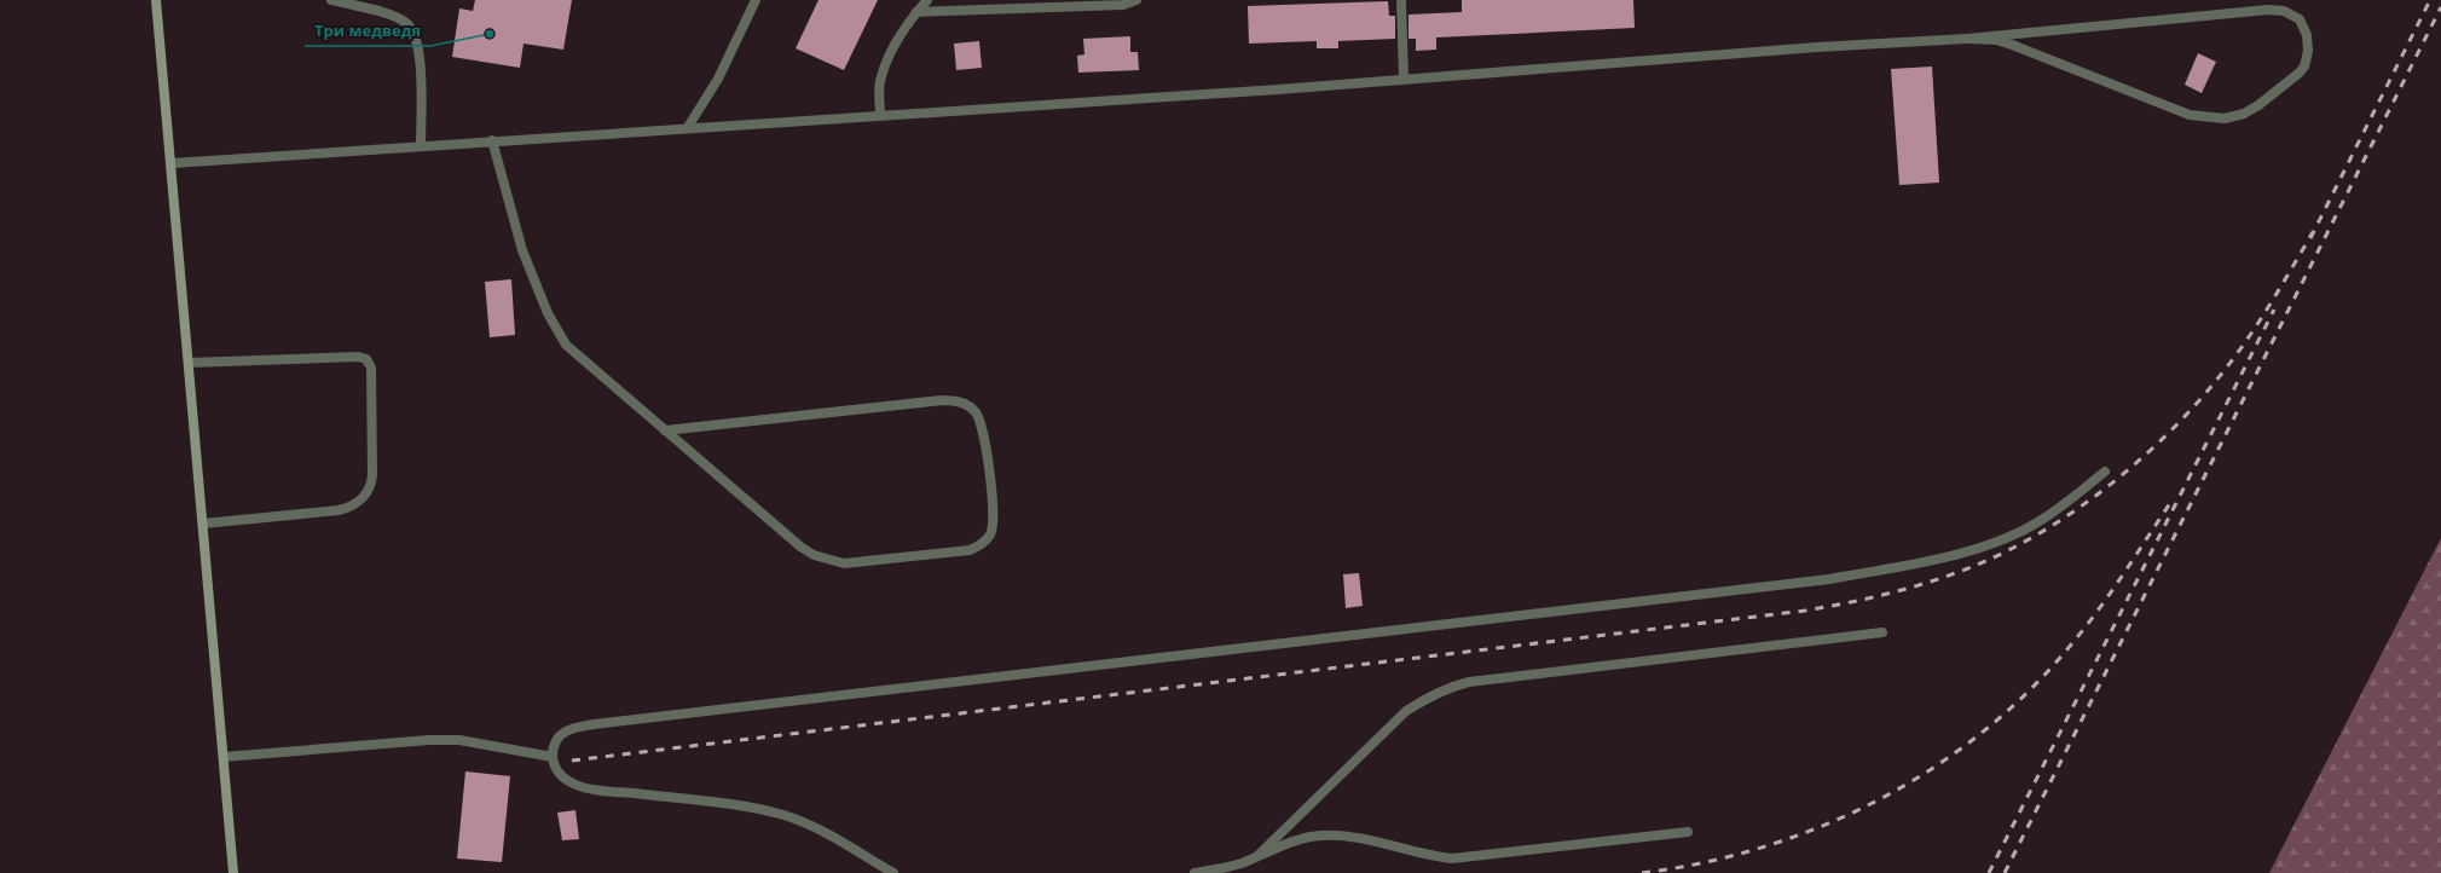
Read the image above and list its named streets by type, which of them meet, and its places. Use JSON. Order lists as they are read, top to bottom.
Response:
{
  "places": ["Три медведя"]
}
